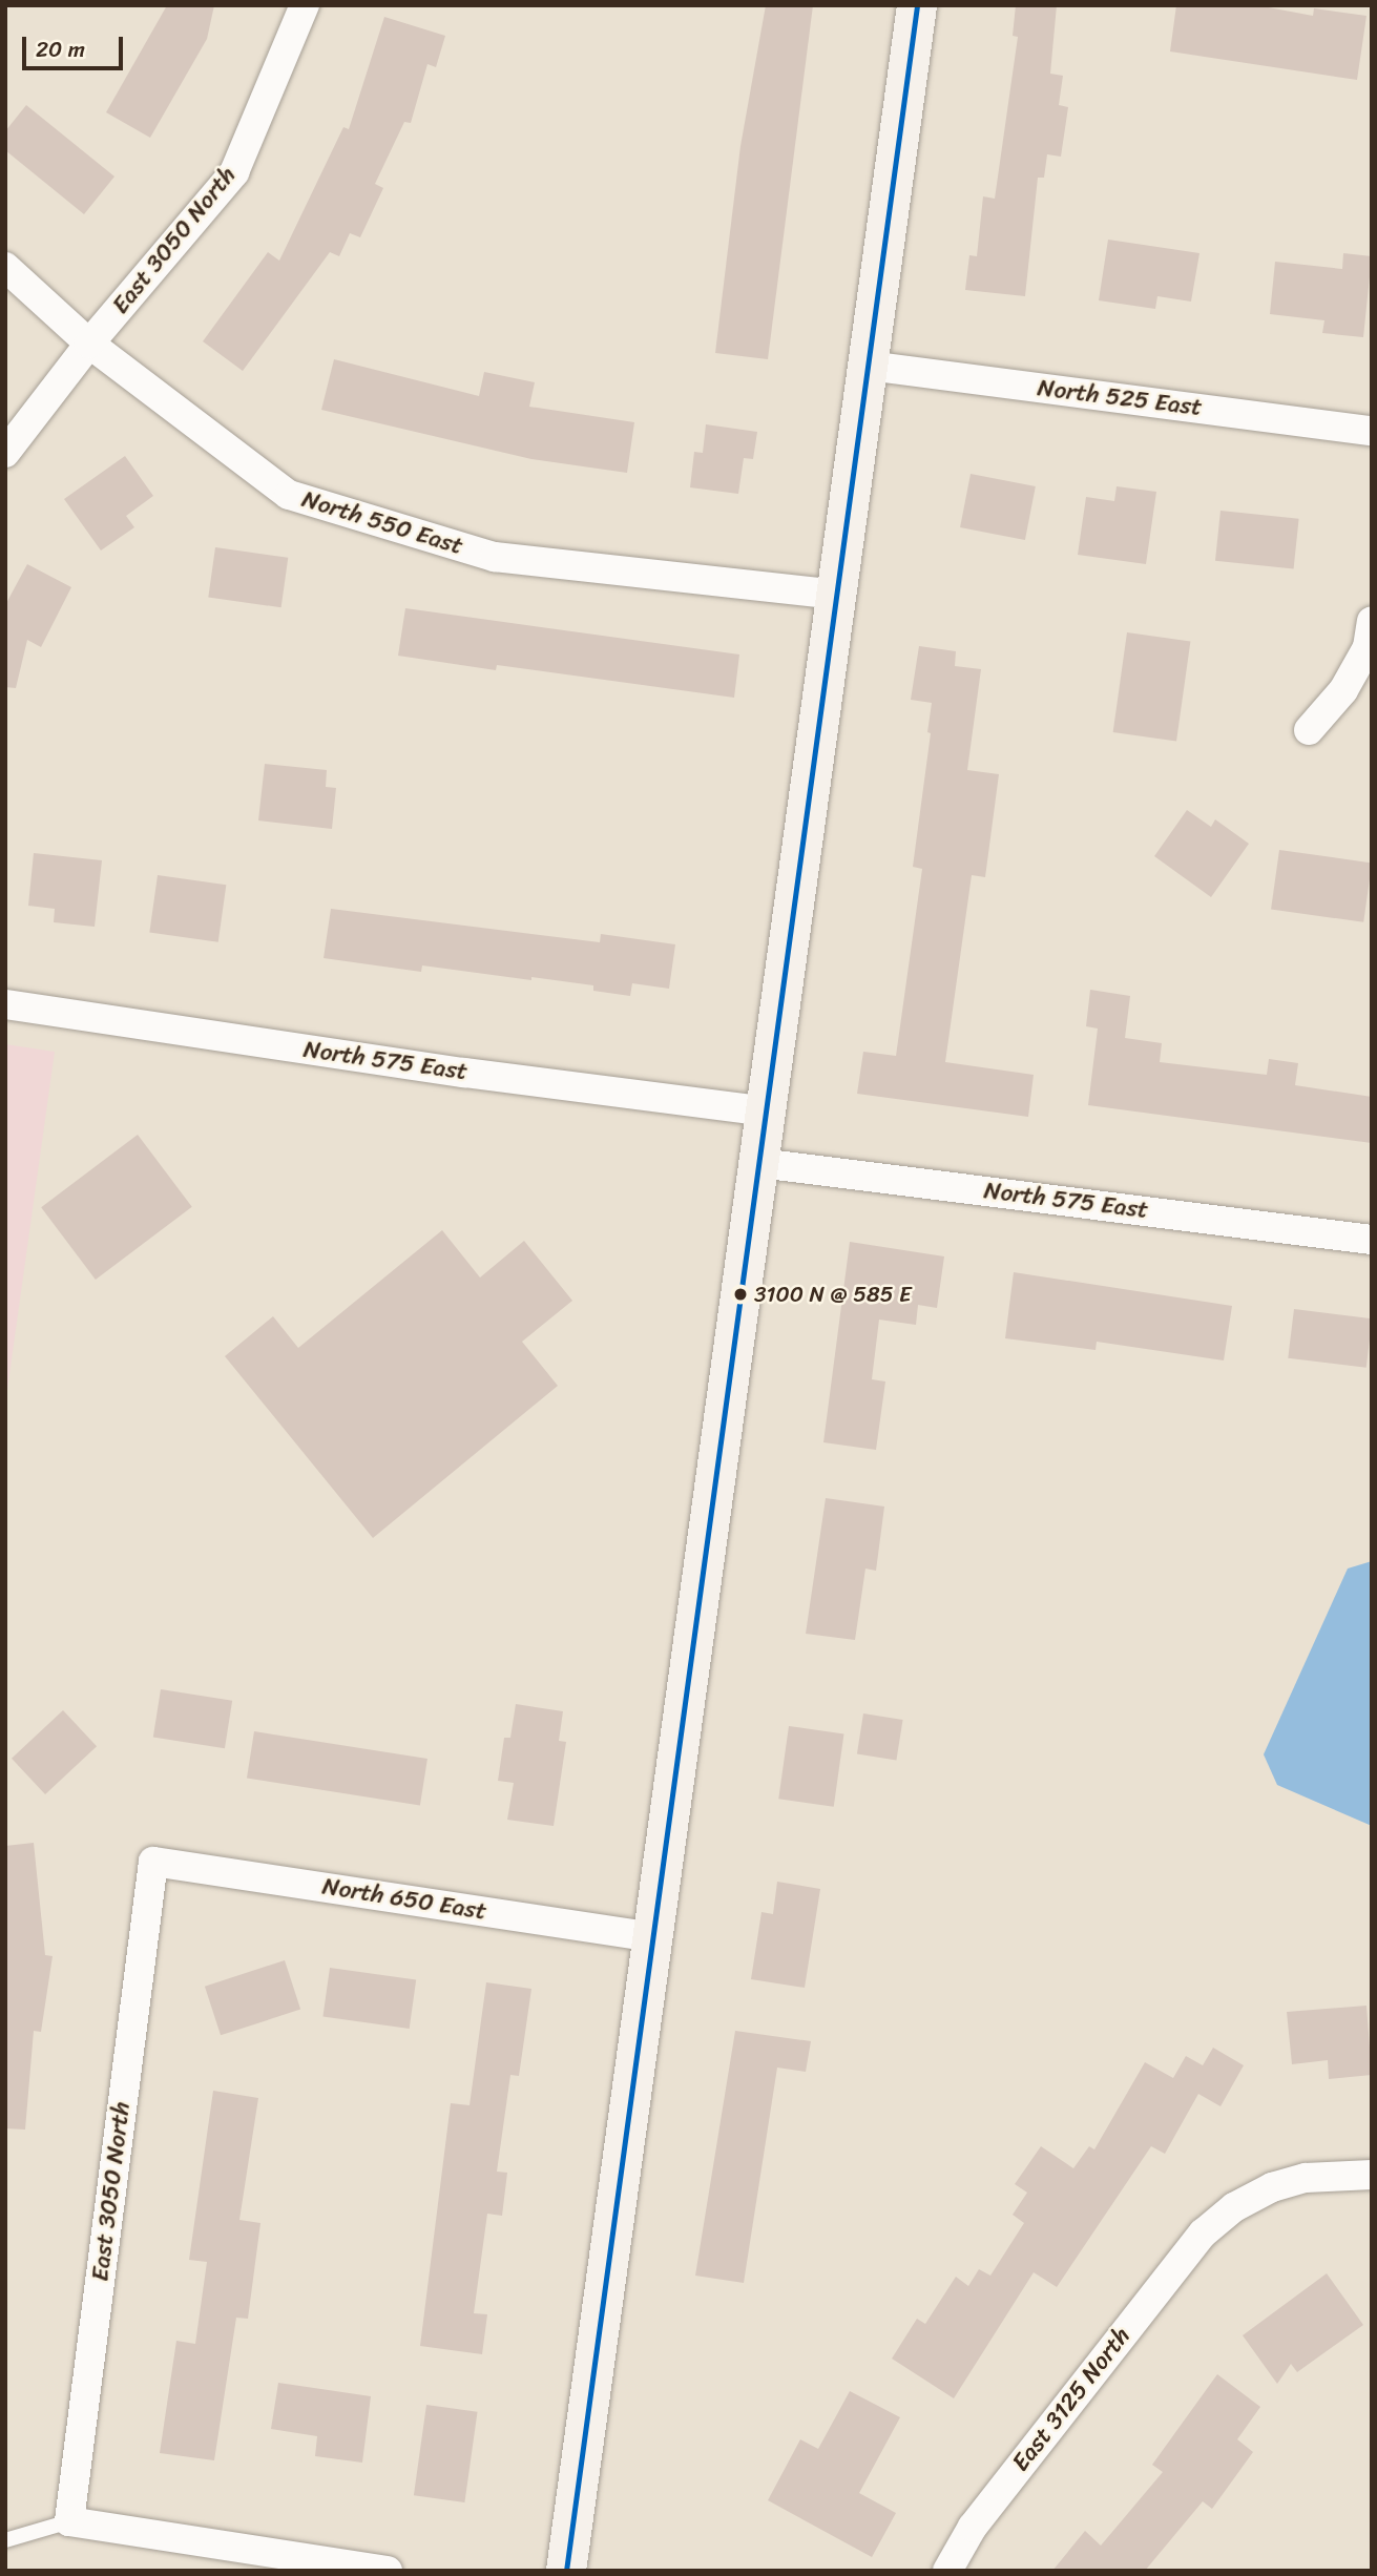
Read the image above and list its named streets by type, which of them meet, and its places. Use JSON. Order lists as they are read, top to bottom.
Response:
{
  "streets": {
    "street": [
      "East 3050 North",
      "North 525 East",
      "North 550 East",
      "North 575 East",
      "North 650 East",
      "East 3125 North"
    ]
  },
  "crossings": [
    ["East 3050 North", "North 550 East"],
    ["East 3050 North", "North 650 East"]
  ],
  "places": ["3100 N @ 585 E"],
  "scale_bar": "20 m"
}
